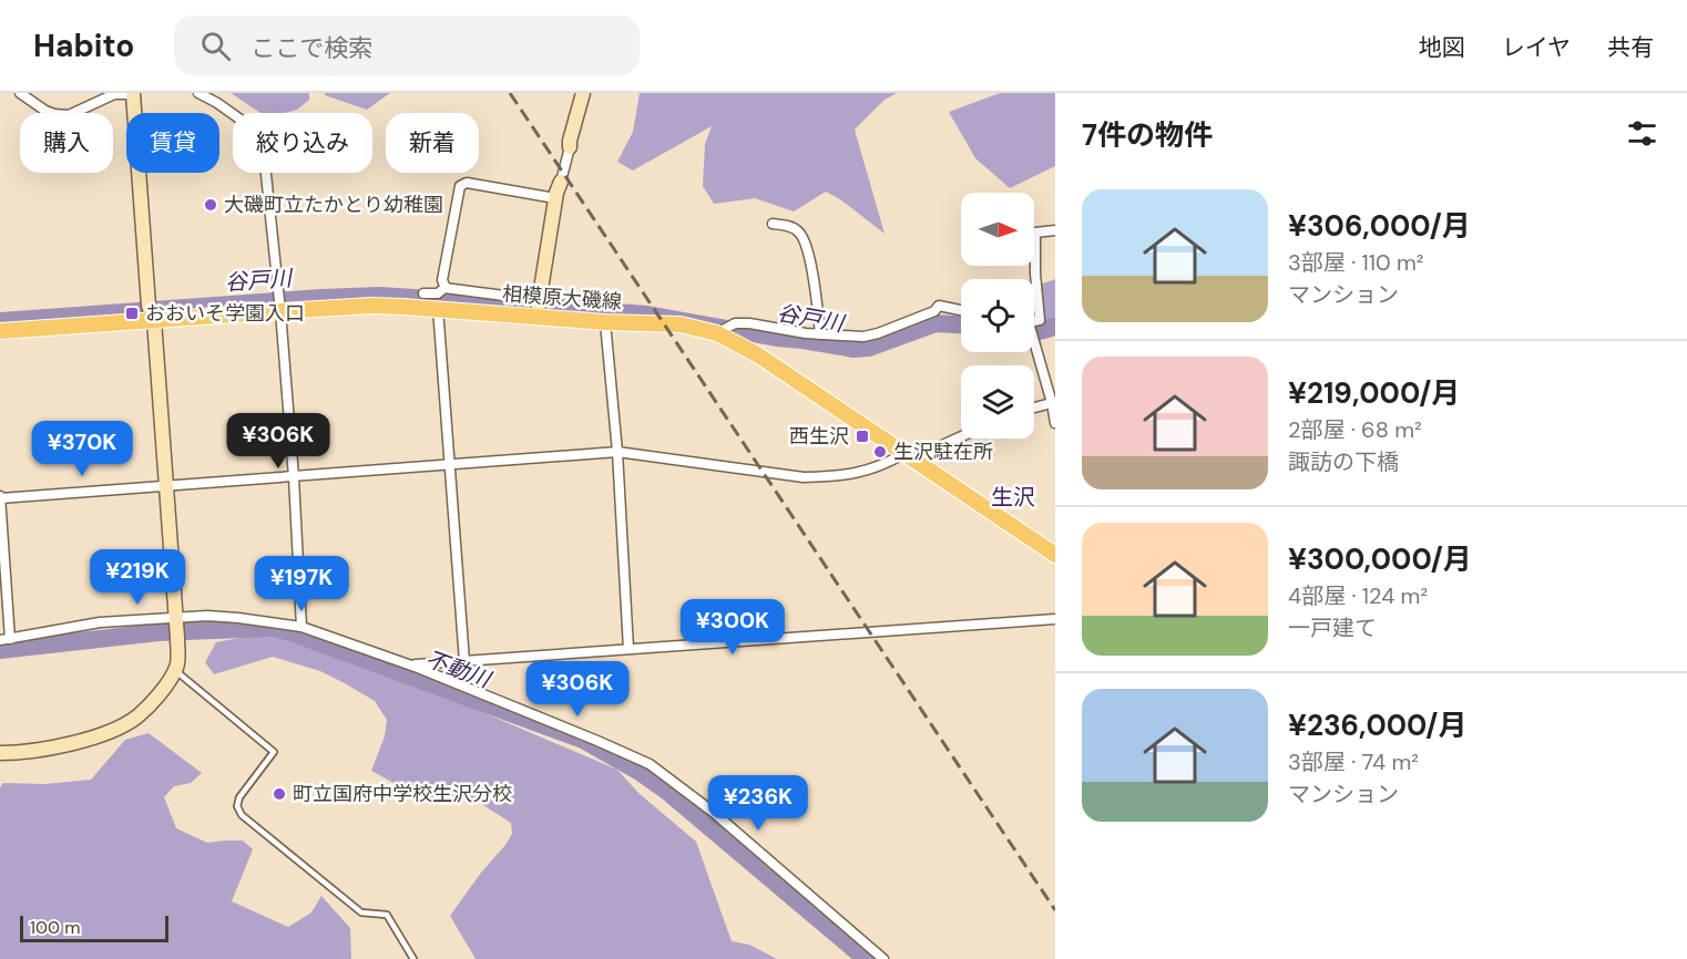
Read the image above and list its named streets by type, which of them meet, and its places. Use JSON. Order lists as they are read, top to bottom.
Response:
{
  "streets": {
    "main road": ["相模原大磯線"]
  },
  "districts": ["生沢"],
  "water": ["谷戸川", "不動川"],
  "places": {
    "other": ["大磯町立たかとり幼稚園", "生沢駐在所", "町立国府中学校生沢分校"],
    "transit": ["おおいそ学園入口", "西生沢"]
  },
  "scale_bar": "100 m",
  "north": "right",
  "page": {
    "header": "Habito",
    "search": "ここで検索",
    "nav": ["地図", "レイヤ", "共有"],
    "heading": "7件の物件",
    "chip": [
      "購入",
      "賃貸",
      "絞り込み",
      "新着"
    ],
    "list": [
      {
        "name": "¥306,000/月",
        "note": "3部屋 · 110 m² · マンション"
      },
      {
        "name": "¥219,000/月",
        "note": "2部屋 · 68 m² · 諏訪の下橋"
      },
      {
        "name": "¥300,000/月",
        "note": "4部屋 · 124 m² · 一戸建て"
      },
      {
        "name": "¥236,000/月",
        "note": "3部屋 · 74 m² · マンション"
      }
    ],
    "price": [
      "¥306K",
      "¥370K",
      "¥219K",
      "¥197K",
      "¥300K",
      "¥306K",
      "¥236K"
    ],
    "scale": "100 m"
  }
}
